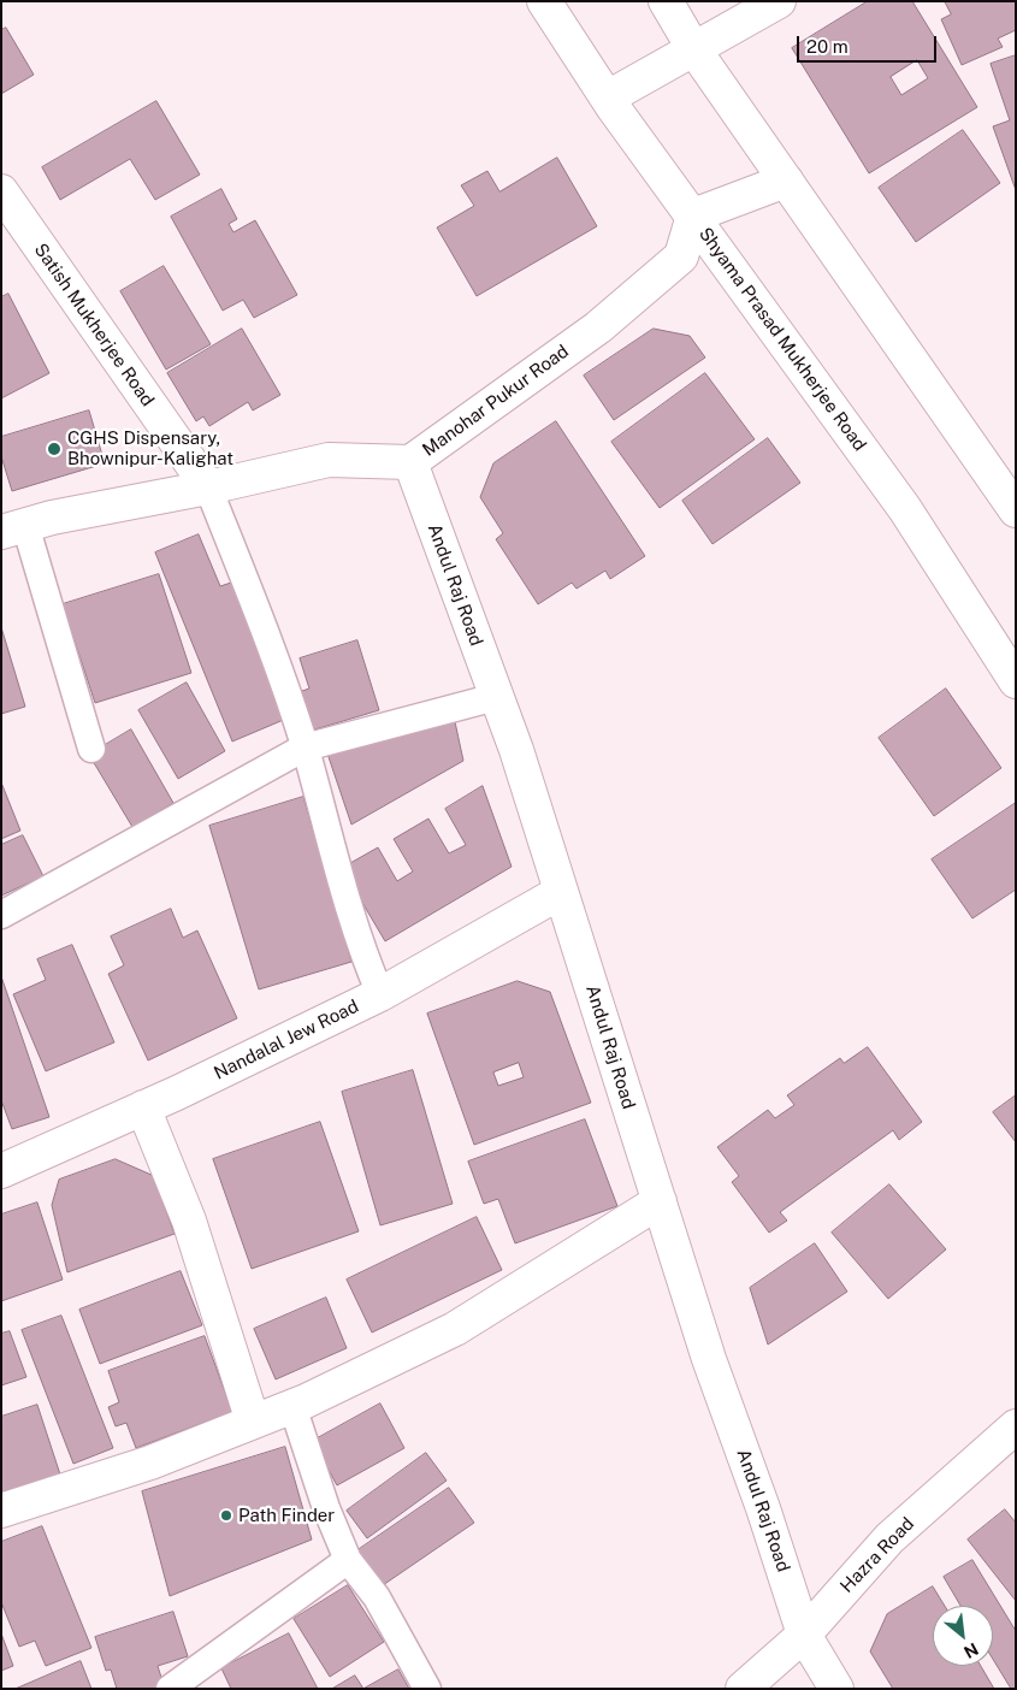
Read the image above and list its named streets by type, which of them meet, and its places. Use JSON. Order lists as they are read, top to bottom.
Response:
{
  "streets": {
    "street": [
      "Satish Mukherjee Road",
      "Shyama Prasad Mukherjee Road",
      "Manohar Pukur Road",
      "Andul Raj Road",
      "Nandalal Jew Road",
      "Hazra Road"
    ]
  },
  "crossings": [
    ["Satish Mukherjee Road", "Manohar Pukur Road"],
    ["Shyama Prasad Mukherjee Road", "Manohar Pukur Road"],
    ["Manohar Pukur Road", "Andul Raj Road"],
    ["Andul Raj Road", "Nandalal Jew Road"],
    ["Andul Raj Road", "Hazra Road"]
  ],
  "places": ["CGHS Dispensary, Bhownipur-Kalighat", "Path Finder"],
  "scale_bar": "20 m",
  "north": "bottom right"
}
